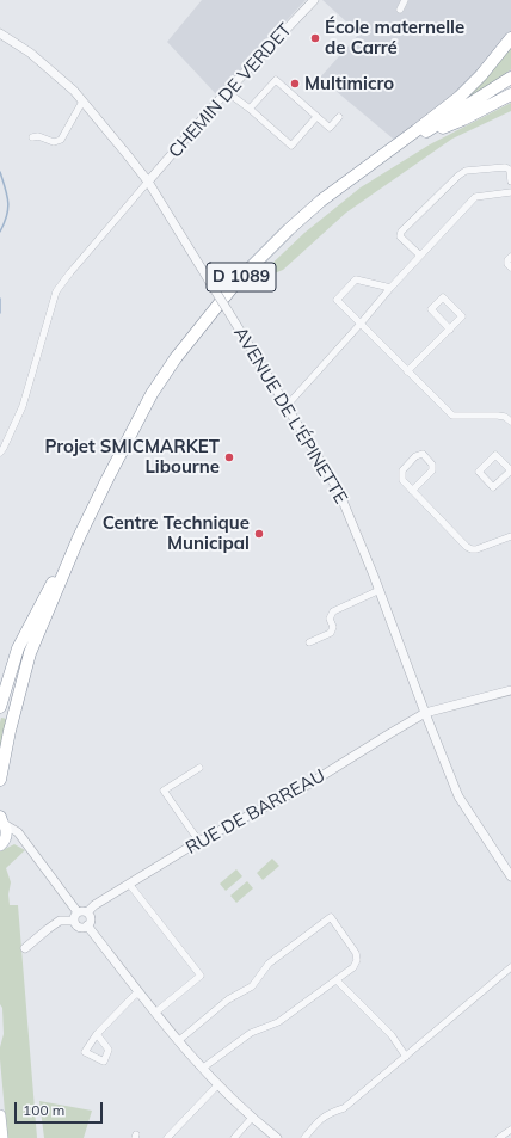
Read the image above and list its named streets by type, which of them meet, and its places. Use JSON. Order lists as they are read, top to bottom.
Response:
{
  "streets": {
    "highway": ["D 1089"],
    "street": ["CHEMIN DE VERDET", "AVENUE DE L'ÉPINETTE", "RUE DE BARREAU"]
  },
  "crossings": [
    ["CHEMIN DE VERDET", "AVENUE DE L'ÉPINETTE"],
    ["AVENUE DE L'ÉPINETTE", "RUE DE BARREAU"]
  ],
  "places": [
    "École maternelle de Carré",
    "Multimicro",
    "Projet SMICMARKET Libourne",
    "Centre Technique Municipal"
  ],
  "scale_bar": "100 m"
}
